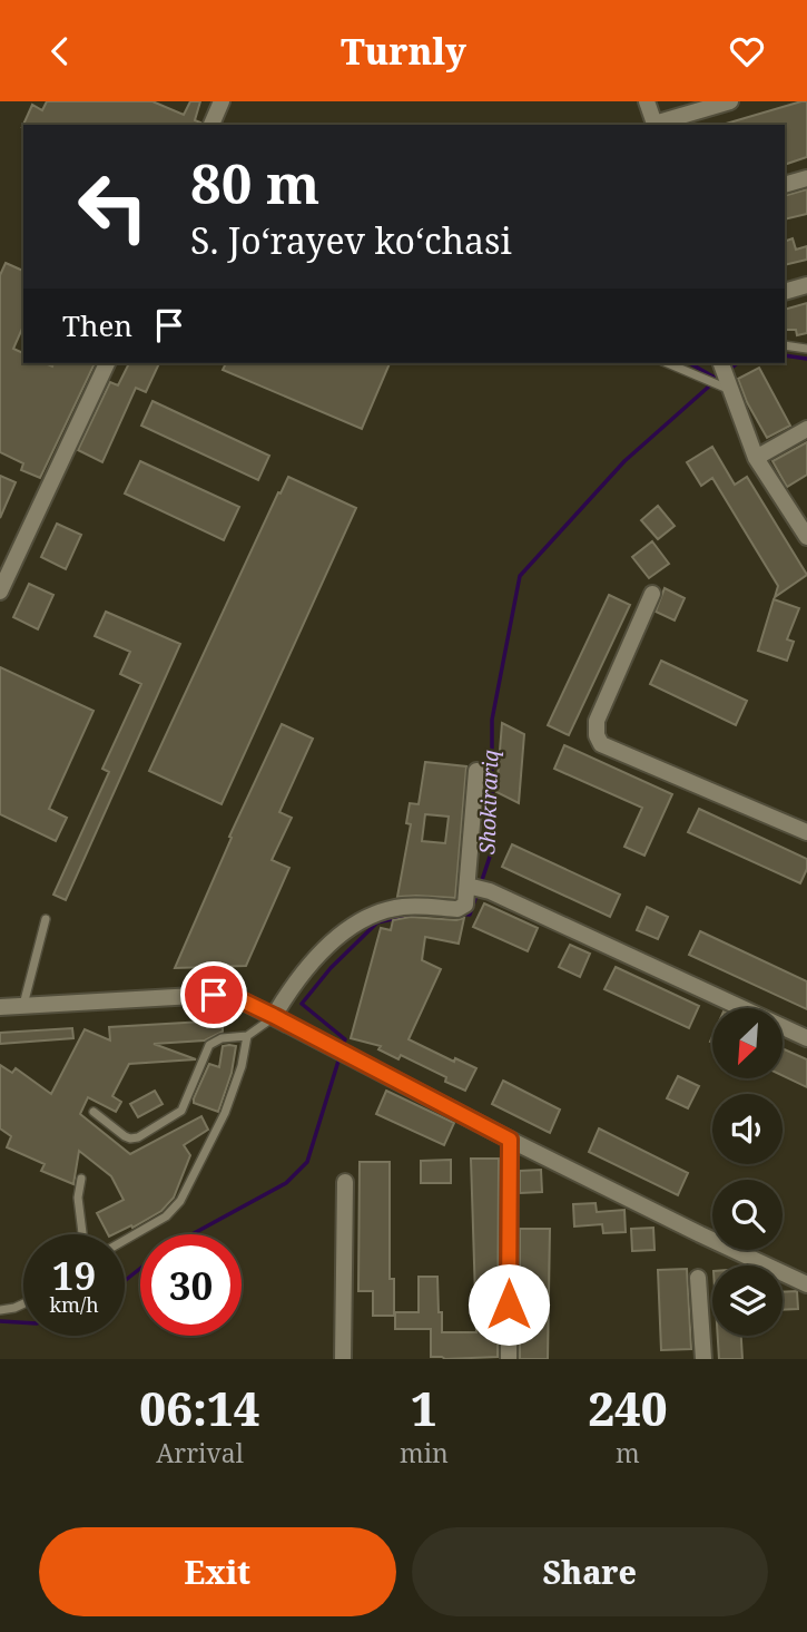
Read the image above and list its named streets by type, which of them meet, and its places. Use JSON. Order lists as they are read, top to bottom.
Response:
{
  "water": ["Shokirariq"],
  "north": "bottom left",
  "page": {
    "header": "Turnly",
    "turn": ["80 m", "S. Joʻrayev koʻchasi"],
    "then": "Then",
    "speed": "19 km/h",
    "limit": "30",
    "eta": [
      "06:14",
      "Arrival",
      "1",
      "min",
      "240",
      "m"
    ],
    "buttons": ["Exit", "Share"]
  }
}
